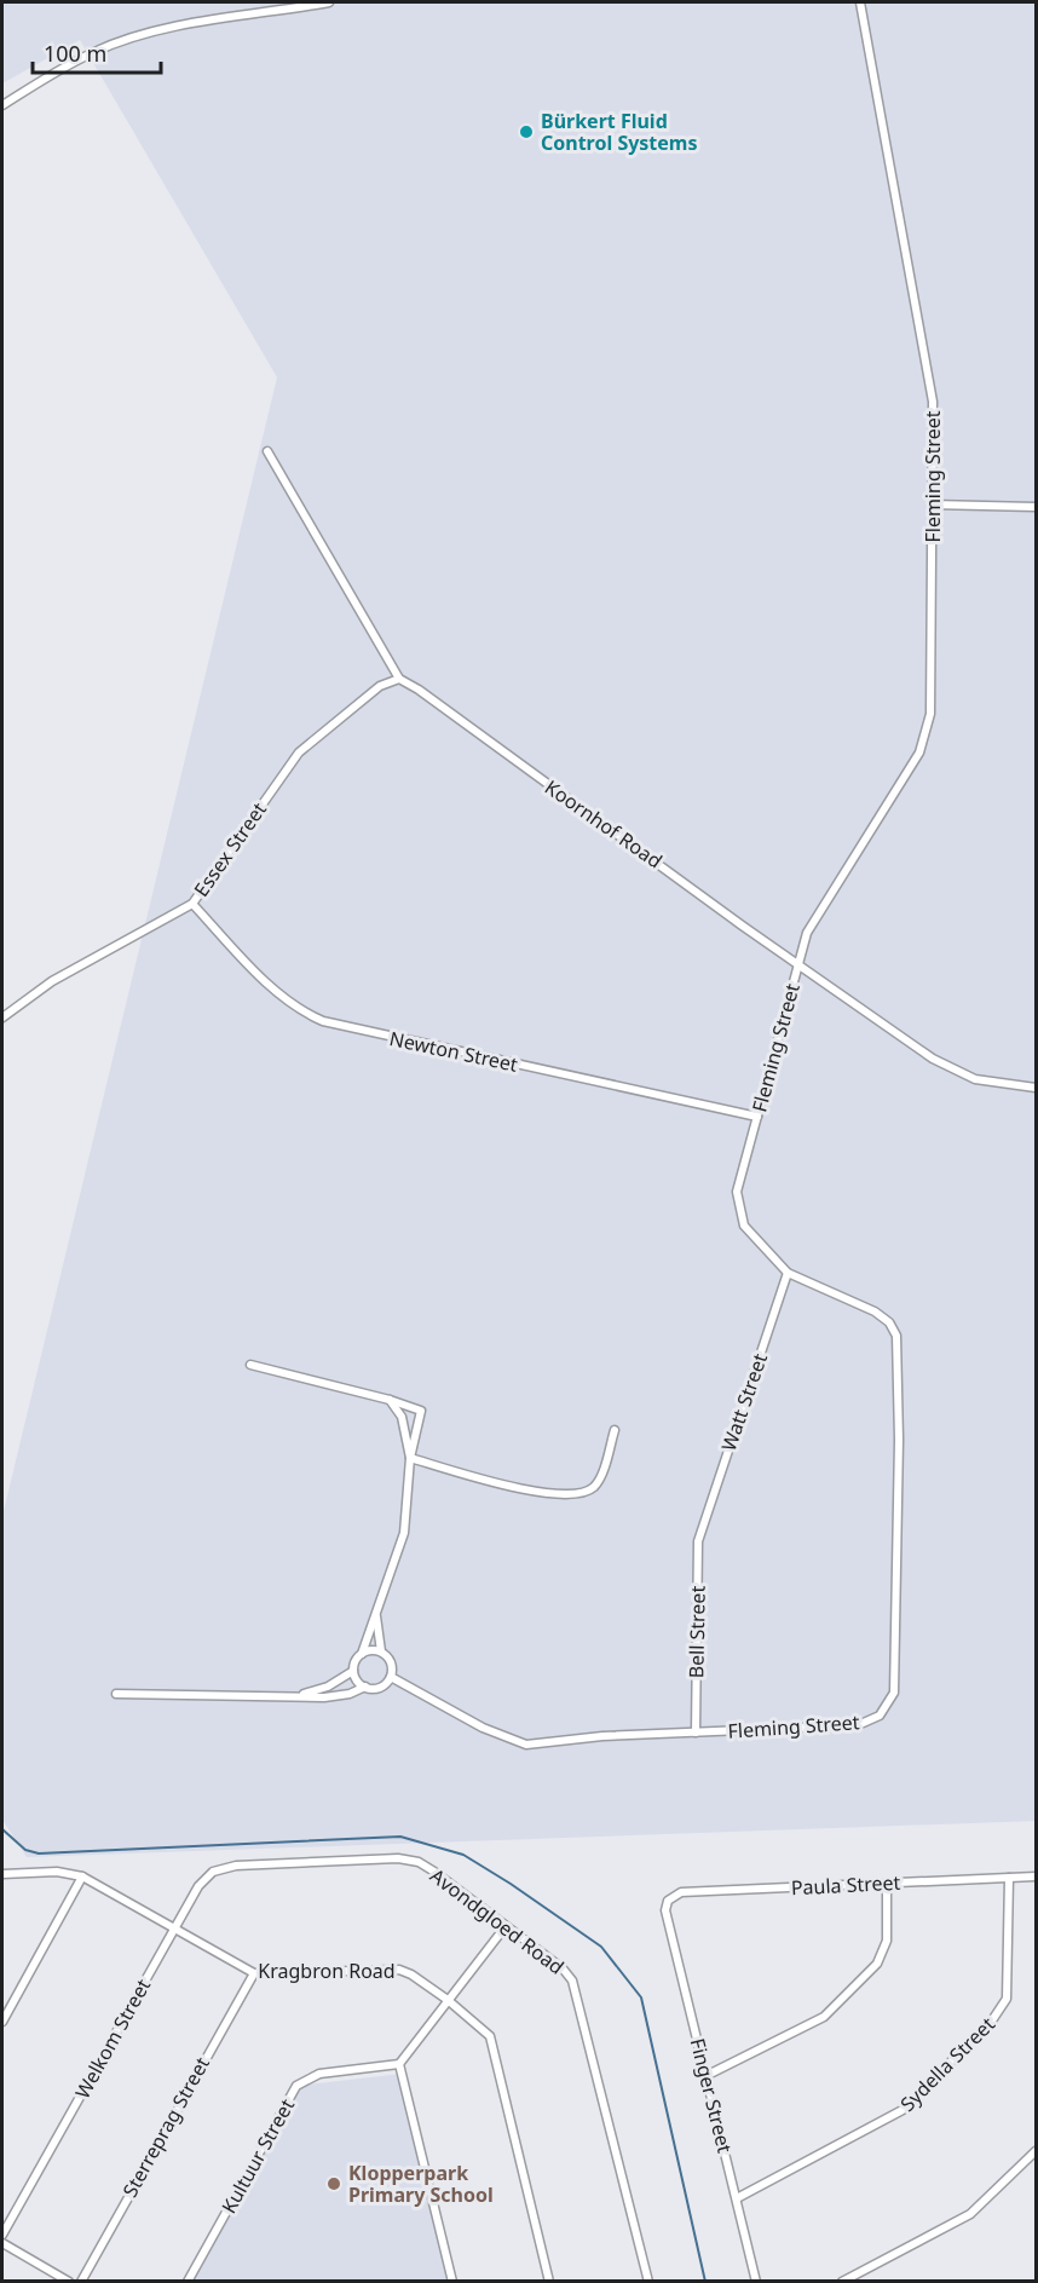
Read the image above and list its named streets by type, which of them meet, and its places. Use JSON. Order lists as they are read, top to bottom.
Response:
{
  "streets": {
    "street": [
      "Fleming Street",
      "Koornhof Road",
      "Essex Street",
      "Newton Street",
      "Watt Street",
      "Bell Street",
      "Paula Street",
      "Avondgloed Road",
      "Kragbron Road",
      "Welkom Street",
      "Sydella Street",
      "Finger Street",
      "Sterreprag Street",
      "Kultuur Street"
    ]
  },
  "crossings": [
    ["Fleming Street", "Koornhof Road"],
    ["Fleming Street", "Newton Street"],
    ["Fleming Street", "Watt Street"],
    ["Fleming Street", "Bell Street"],
    ["Koornhof Road", "Essex Street"],
    ["Essex Street", "Newton Street"],
    ["Watt Street", "Bell Street"],
    ["Paula Street", "Sydella Street"],
    ["Paula Street", "Finger Street"],
    ["Avondgloed Road", "Welkom Street"],
    ["Kragbron Road", "Welkom Street"],
    ["Kragbron Road", "Sterreprag Street"],
    ["Sydella Street", "Finger Street"]
  ],
  "places": ["Bürkert Fluid Control Systems", "Klopperpark Primary School"],
  "scale_bar": "100 m"
}
